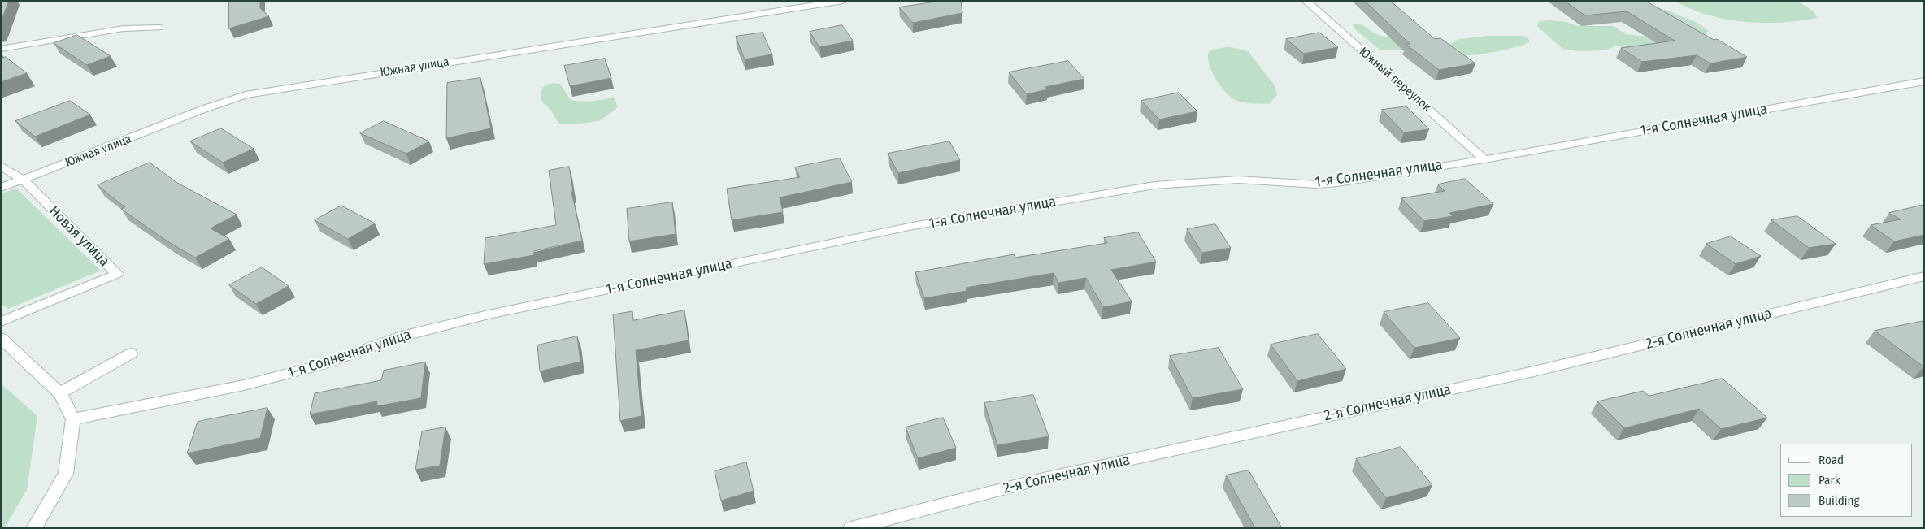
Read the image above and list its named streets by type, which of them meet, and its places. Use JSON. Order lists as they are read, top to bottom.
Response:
{
  "streets": {
    "street": [
      "Южная улица",
      "Южный переулок",
      "1-я Солнечная улица",
      "Новая улица",
      "2-я Солнечная улица"
    ]
  },
  "crossings": [
    ["Южная улица", "Новая улица"],
    ["Южный переулок", "1-я Солнечная улица"]
  ],
  "legend": ["Road", "Park", "Building"]
}
